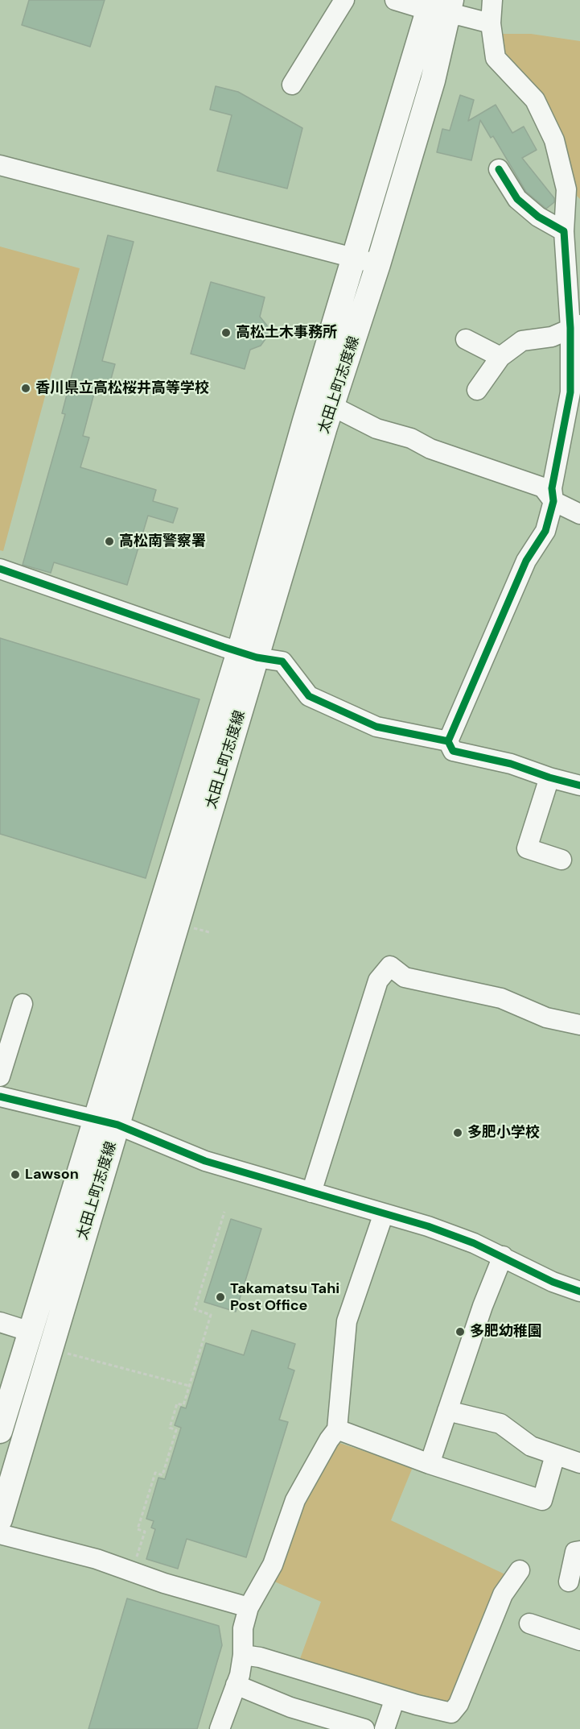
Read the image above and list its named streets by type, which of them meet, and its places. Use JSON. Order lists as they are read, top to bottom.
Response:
{
  "streets": {
    "main road": ["太田上町志度線"]
  },
  "places": [
    "高松土木事務所",
    "香川県立高松桜井高等学校",
    "高松南警察署",
    "多肥小学校",
    "Lawson",
    "Takamatsu Tahi Post Office",
    "多肥幼稚園"
  ]
}
